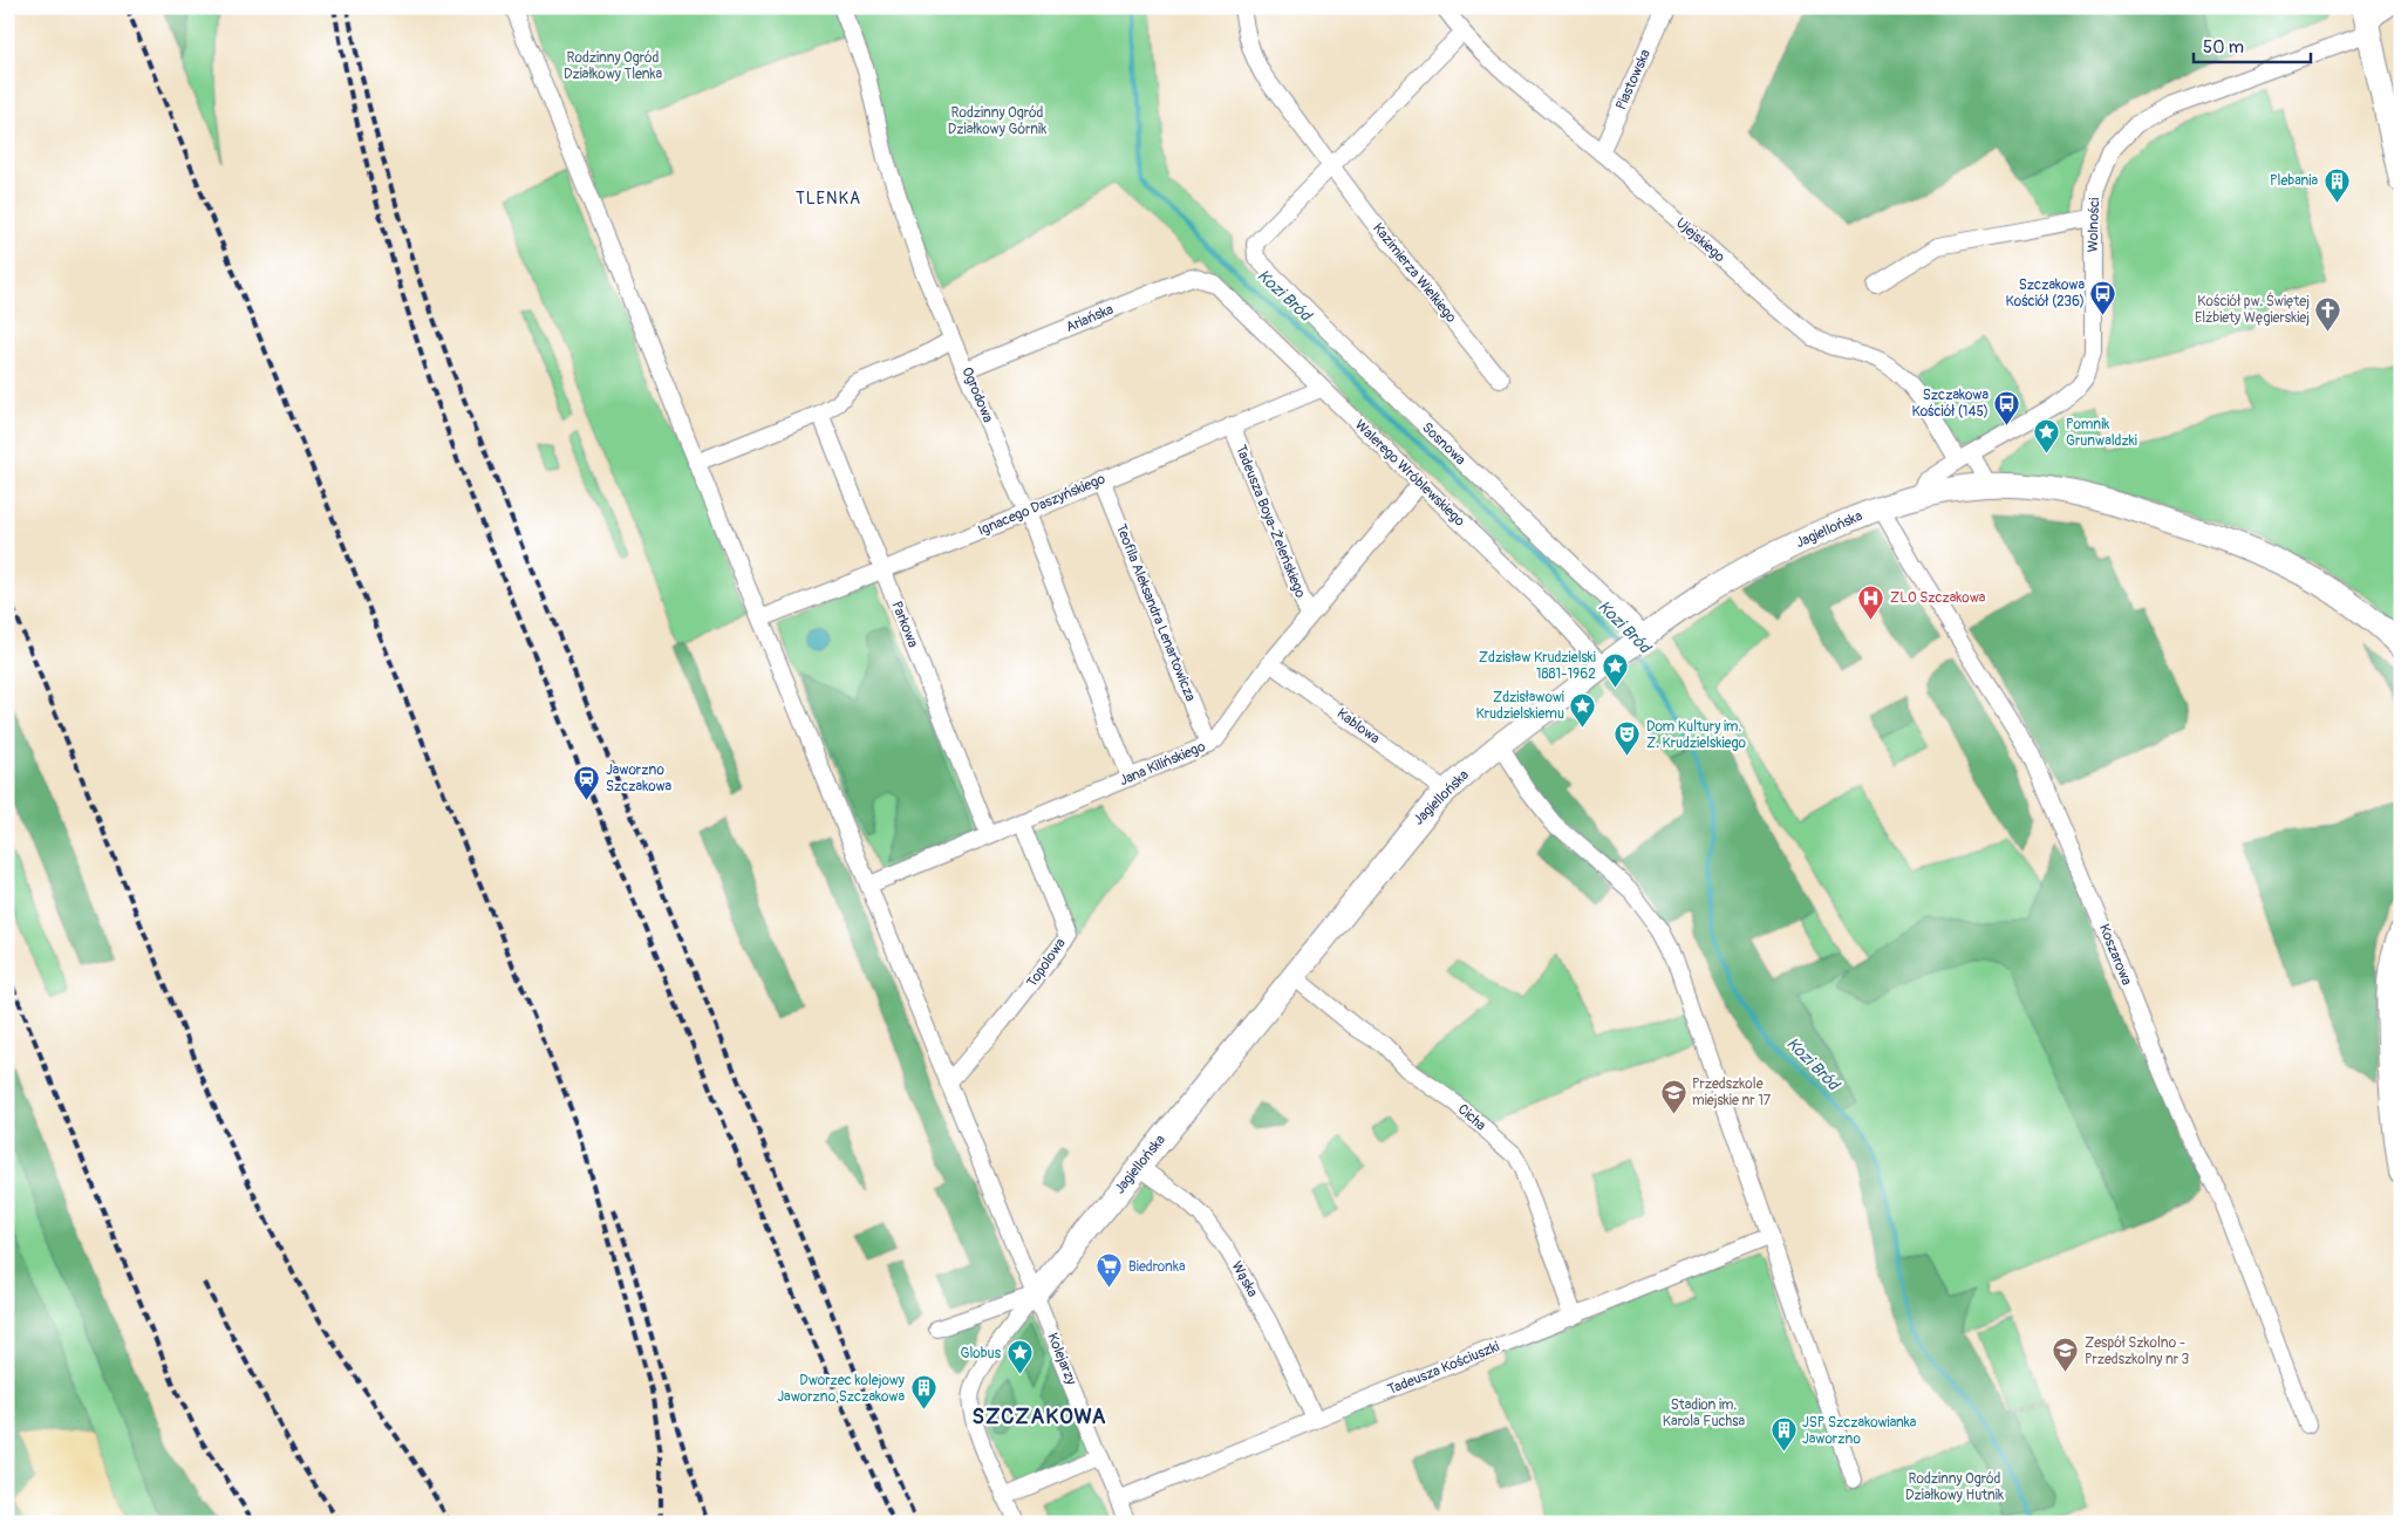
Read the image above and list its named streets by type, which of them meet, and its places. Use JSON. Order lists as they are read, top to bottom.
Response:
{
  "streets": {
    "street": [
      "Piastowska",
      "Wolności",
      "Ujejskiego",
      "Kazimierza Wielkiego",
      "Ariańska",
      "Ogrodowa",
      "Sosnowa",
      "Walerego Wróblewskiego",
      "Ignacego Daszyńskiego",
      "Tadeusza Boya-Żeleńskiego",
      "Jagiellońska",
      "Teofila Aleksandra Lenartowicza",
      "Parkowa",
      "Kablowa",
      "Jana Kilińskiego",
      "Koszarowa",
      "Topolowa",
      "Cicha",
      "Wąska",
      "Kolejarzy",
      "Tadeusza Kościuszki"
    ]
  },
  "crossings": [
    ["Piastowska", "Ujejskiego"],
    ["Wolności", "Ujejskiego"],
    ["Wolności", "Jagiellońska"],
    ["Ujejskiego", "Jagiellońska"],
    ["Kazimierza Wielkiego", "Sosnowa"],
    ["Ariańska", "Ogrodowa"],
    ["Ariańska", "Walerego Wróblewskiego"],
    ["Ogrodowa", "Ignacego Daszyńskiego"],
    ["Ogrodowa", "Jana Kilińskiego"],
    ["Sosnowa", "Jagiellońska"],
    ["Walerego Wróblewskiego", "Ignacego Daszyńskiego"],
    ["Walerego Wróblewskiego", "Jagiellońska"],
    ["Walerego Wróblewskiego", "Jana Kilińskiego"],
    ["Ignacego Daszyńskiego", "Tadeusza Boya-Żeleńskiego"],
    ["Ignacego Daszyńskiego", "Teofila Aleksandra Lenartowicza"],
    ["Ignacego Daszyńskiego", "Parkowa"],
    ["Ignacego Daszyńskiego", "Kolejarzy"],
    ["Tadeusza Boya-Żeleńskiego", "Jana Kilińskiego"],
    ["Jagiellońska", "Kablowa"],
    ["Jagiellońska", "Koszarowa"],
    ["Jagiellońska", "Cicha"],
    ["Jagiellońska", "Wąska"],
    ["Jagiellońska", "Kolejarzy"],
    ["Teofila Aleksandra Lenartowicza", "Jana Kilińskiego"],
    ["Parkowa", "Jana Kilińskiego"],
    ["Kablowa", "Jana Kilińskiego"],
    ["Jana Kilińskiego", "Topolowa"],
    ["Jana Kilińskiego", "Kolejarzy"],
    ["Topolowa", "Kolejarzy"],
    ["Cicha", "Tadeusza Kościuszki"],
    ["Wąska", "Tadeusza Kościuszki"],
    ["Kolejarzy", "Tadeusza Kościuszki"]
  ],
  "districts": ["TLENKA", "SZCZAKOWA"],
  "water": ["Kozi Bród"],
  "parks": [
    "Rodzinny Ogród Działkowy Tlenka",
    "Rodzinny Ogród Działkowy Górnik",
    "Stadion im. Karola Fuchsa",
    "Rodzinny Ogród Działkowy Hutnik"
  ],
  "places": {
    "building": ["Plebania", "Dworzec kolejowy Jaworzno Szczakowa", "JSP Szczakowianka Jaworzno"],
    "bus stop": ["Szczakowa Kościół (236)", "Szczakowa Kościół (145)"],
    "church": ["Kościół pw. Świętej Elżbiety Węgierskiej"],
    "place": [
      "Pomnik Grunwaldzki",
      "Zdzisław Krudzielski 1881-1962",
      "Zdzisławowi Krudzielskiemu",
      "Globus"
    ],
    "hospital": ["ZLO Szczakowa"],
    "theatre": ["Dom Kultury im. Z. Krudzielskiego"],
    "station": ["Jaworzno Szczakowa"],
    "school or university": ["Przedszkole miejskie nr 17", "Zespół Szkolno - Przedszkolny nr 3"],
    "supermarket": ["Biedronka"]
  },
  "scale_bar": "50 m"
}
